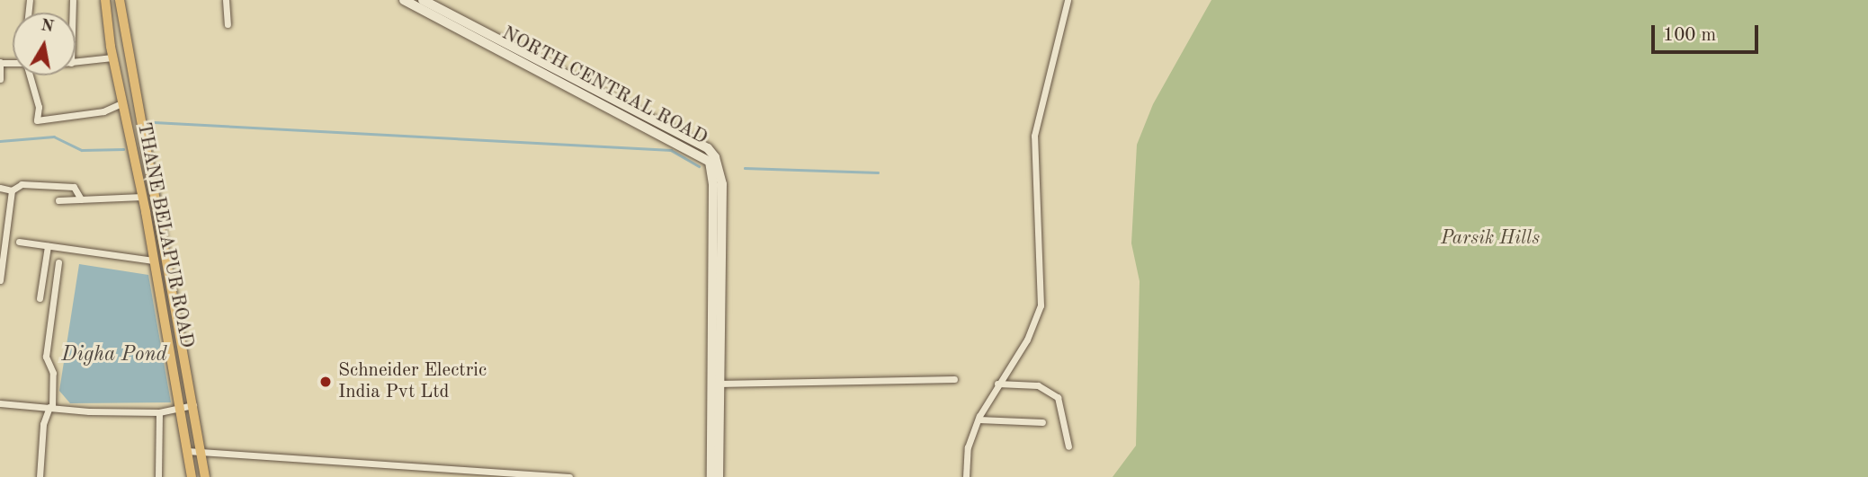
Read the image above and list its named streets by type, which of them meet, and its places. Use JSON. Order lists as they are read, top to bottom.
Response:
{
  "streets": {
    "main road": ["NORTH CENTRAL ROAD", "THANE BELAPUR ROAD"]
  },
  "water": ["Digha Pond"],
  "parks": ["Parsik Hills"],
  "places": ["Schneider Electric India Pvt Ltd"],
  "scale_bar": "100 m",
  "north": "top"
}
